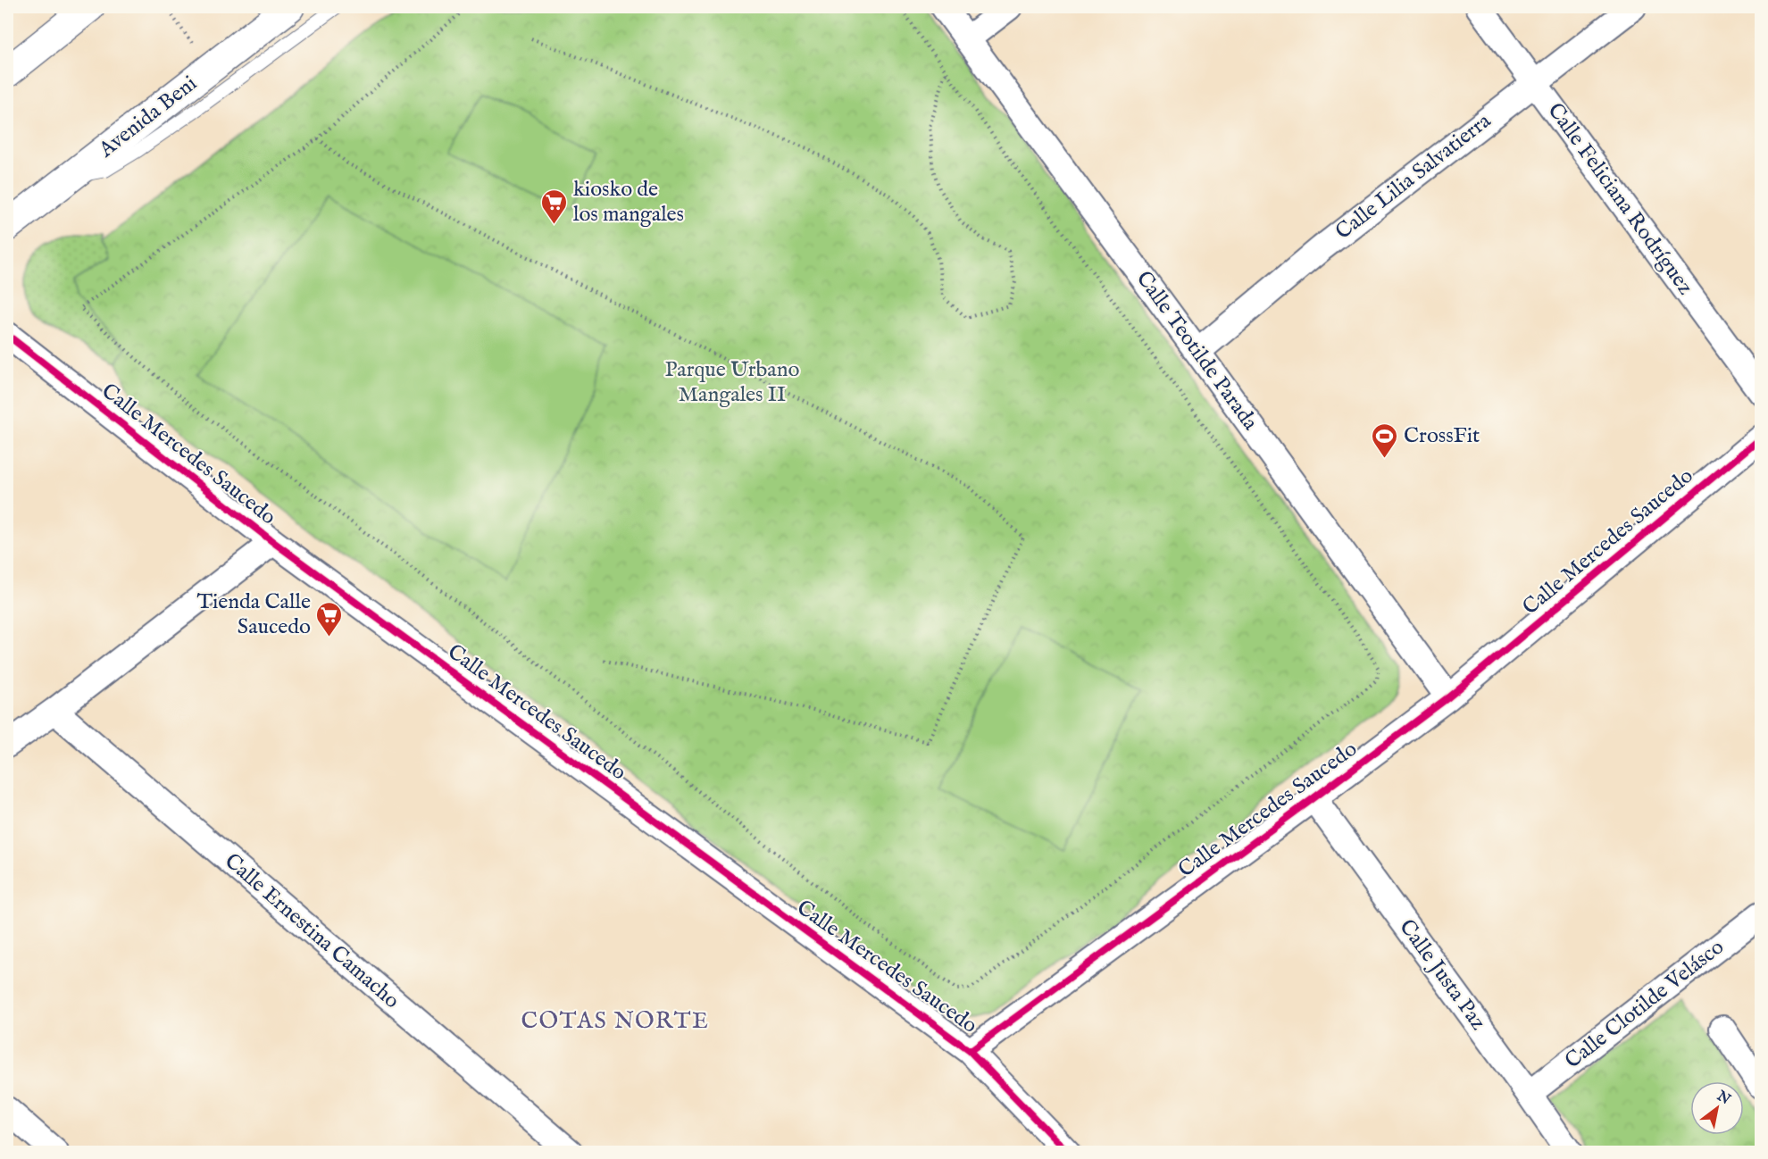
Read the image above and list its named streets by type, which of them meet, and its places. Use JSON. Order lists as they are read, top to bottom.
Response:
{
  "streets": {
    "street": [
      "Avenida Beni",
      "Calle Lilia Salvatierra",
      "Calle Feliciana Rodríguez",
      "Calle Teotilde Parada",
      "Calle Mercedes Saucedo",
      "Calle Ernestina Camacho",
      "Calle Justa Paz",
      "Calle Clotilde Velásco"
    ]
  },
  "crossings": [
    ["Calle Lilia Salvatierra", "Calle Feliciana Rodríguez"],
    ["Calle Lilia Salvatierra", "Calle Teotilde Parada"],
    ["Calle Teotilde Parada", "Calle Mercedes Saucedo"],
    ["Calle Mercedes Saucedo", "Calle Justa Paz"],
    ["Calle Justa Paz", "Calle Clotilde Velásco"]
  ],
  "districts": ["COTAS NORTE"],
  "parks": ["Parque Urbano Mangales II"],
  "places": {
    "supermarket": ["kiosko de los mangales", "Tienda Calle Saucedo"],
    "sports": ["CrossFit"]
  },
  "north": "top right"
}
